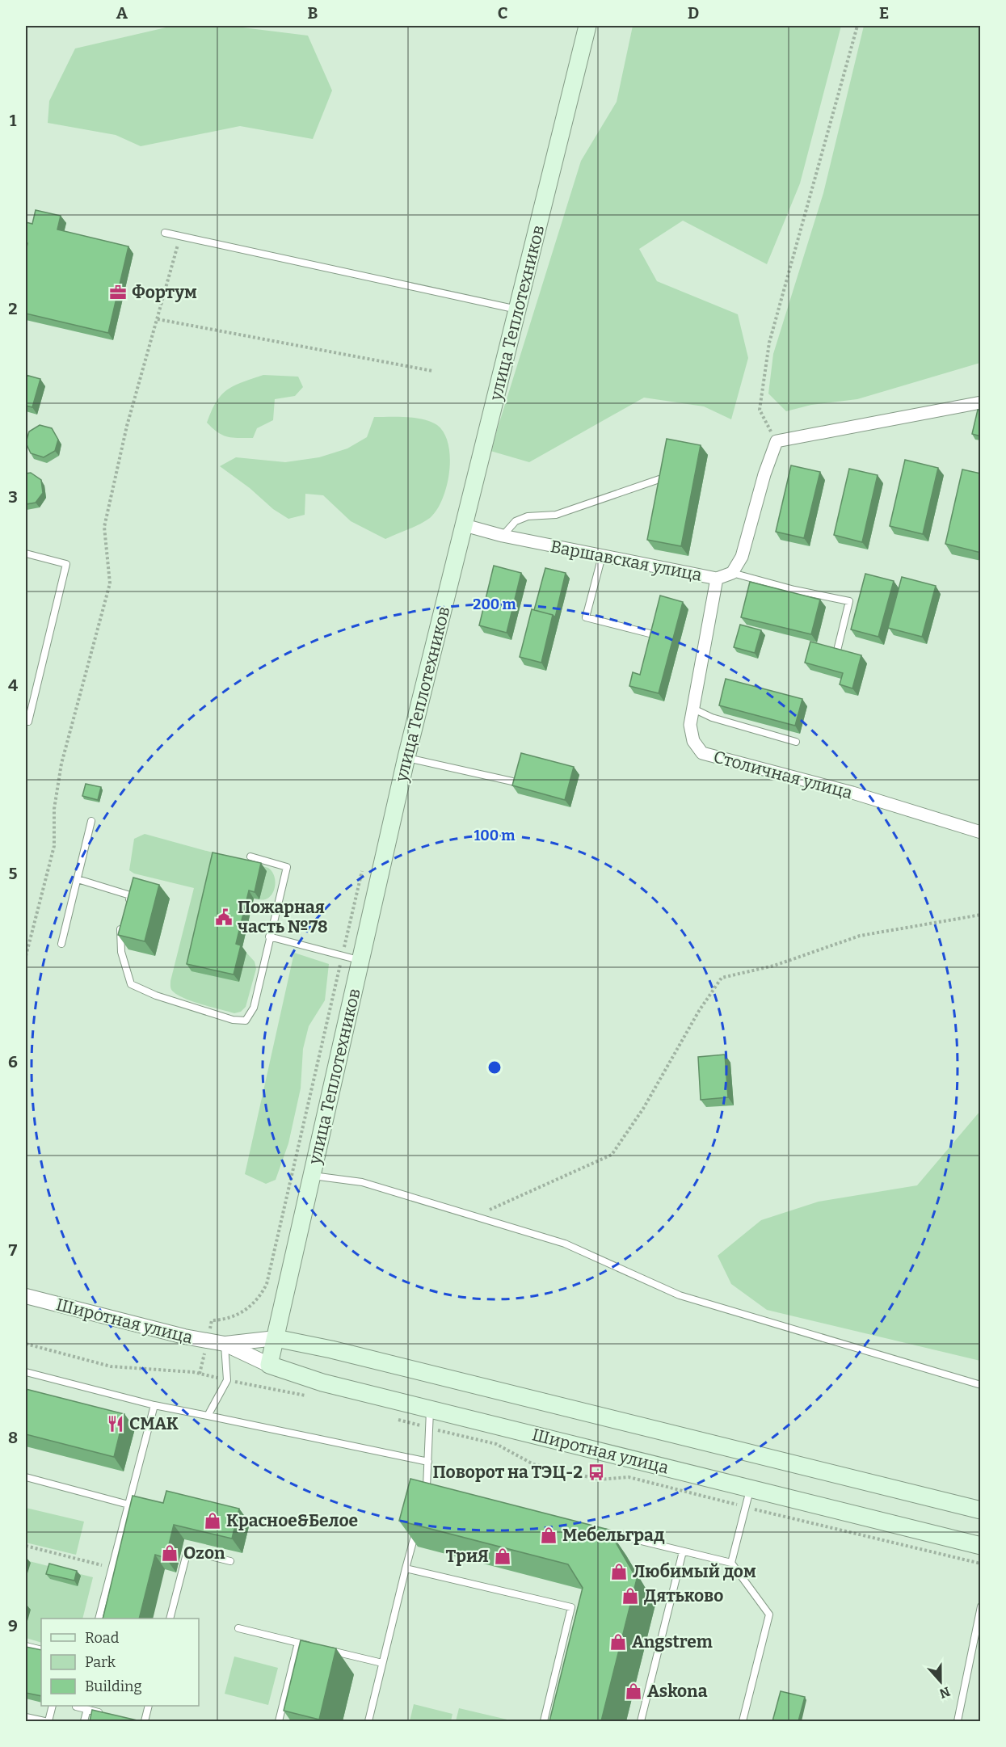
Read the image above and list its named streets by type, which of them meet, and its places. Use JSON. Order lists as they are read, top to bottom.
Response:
{
  "streets": {
    "main road": ["улица Теплотехников", "Широтная улица"],
    "street": ["Варшавская улица", "Столичная улица"]
  },
  "crossings": [
    ["улица Теплотехников", "Варшавская улица"],
    ["улица Теплотехников", "Широтная улица"],
    ["Варшавская улица", "Столичная улица"]
  ],
  "places": {
    "office": ["Фортум"],
    "public building": ["Пожарная часть №78"],
    "restaurant": ["СМАК"],
    "bus stop": ["Поворот на ТЭЦ-2"],
    "shop": [
      "Красное&Белое",
      "Мебельград",
      "Ozon",
      "ТриЯ",
      "Любимый дом",
      "Дятьково",
      "Angstrem",
      "Askona"
    ]
  },
  "legend": ["Road", "Park", "Building"],
  "north": "bottom",
  "grid": {
    "columns": [
      "A",
      "B",
      "C",
      "D",
      "E"
    ],
    "rows": [
      "1",
      "2",
      "3",
      "4",
      "5",
      "6",
      "7",
      "8",
      "9"
    ]
  },
  "rings": ["200 m", "100 m"]
}
